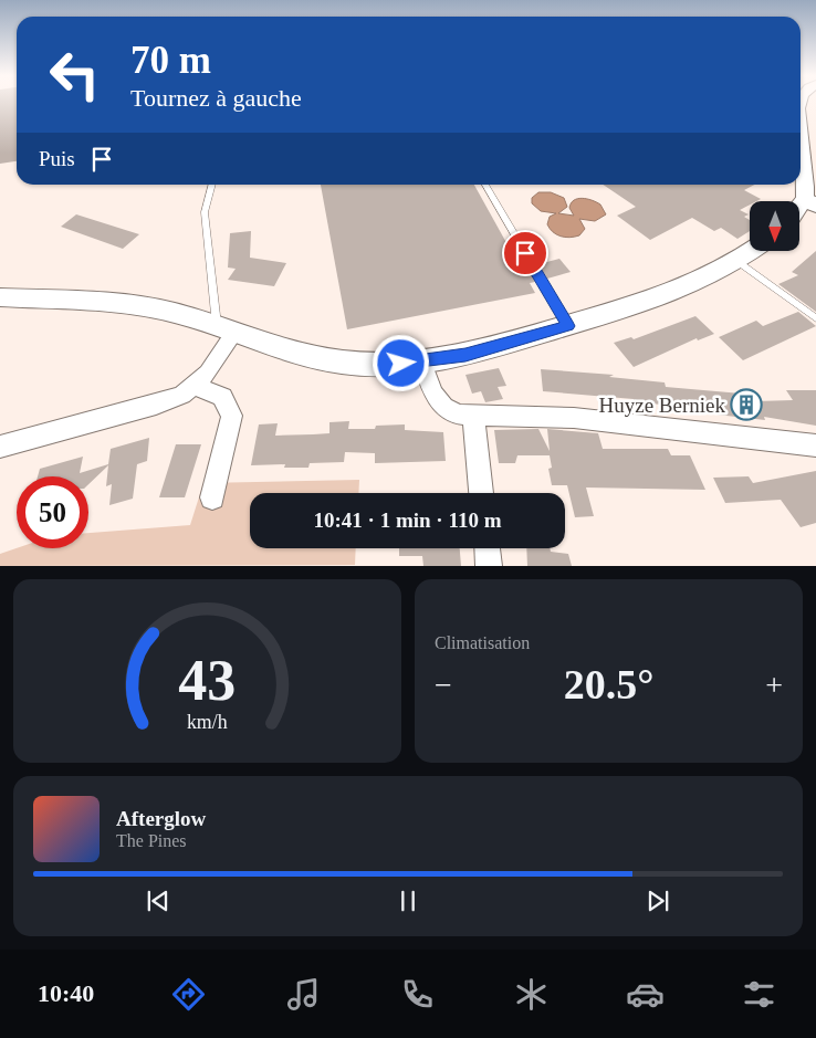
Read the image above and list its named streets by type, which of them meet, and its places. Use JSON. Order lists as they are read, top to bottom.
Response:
{
  "places": {
    "building": ["Huyze Berniek"]
  },
  "north": "bottom",
  "page": {
    "turn": ["70 m", "Tournez à gauche"],
    "then": "Puis",
    "limit": "50",
    "trip": "10:41 · 1 min · 110 m",
    "tile": "Climatisation",
    "heat": ["−", "20.5°", "+"],
    "song": ["Afterglow", "The Pines"],
    "tabs": "10:40",
    "gauge": ["43", "km/h"]
  }
}
